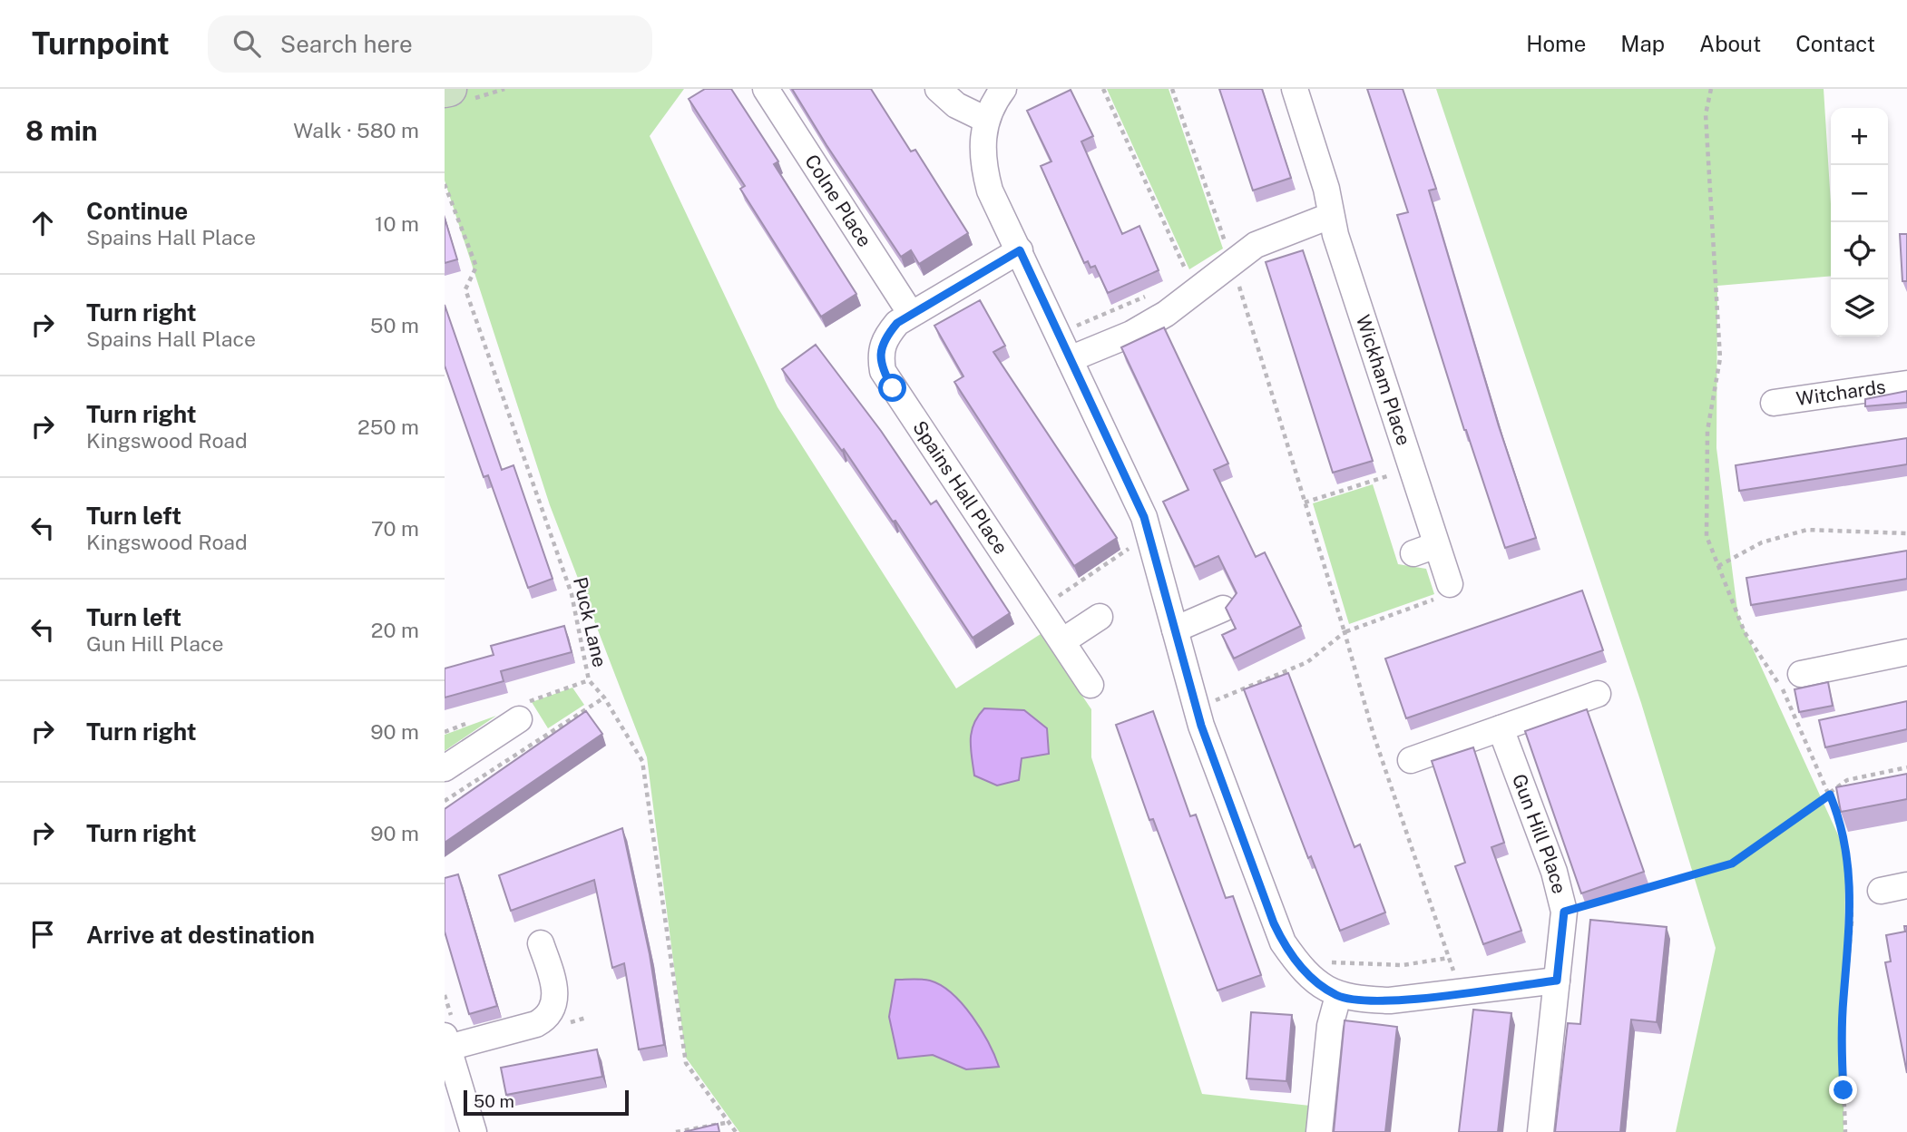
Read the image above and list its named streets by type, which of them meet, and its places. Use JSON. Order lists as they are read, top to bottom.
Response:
{
  "streets": {
    "street": [
      "Colne Place",
      "Wickham Place",
      "Witchards",
      "Spains Hall Place",
      "Gun Hill Place"
    ],
    "path": ["Puck Lane"]
  },
  "crossings": [
    ["Colne Place", "Spains Hall Place"]
  ],
  "scale_bar": "50 m",
  "page": {
    "header": "Turnpoint",
    "search": "Search here",
    "nav": [
      "Home",
      "Map",
      "About",
      "Contact"
    ],
    "heading": ["8 min", "Walk · 580 m"],
    "map_buttons": ["+", "−"],
    "list": [
      ["Continue", "Spains Hall Place", "10 m"],
      ["Turn right", "Spains Hall Place", "50 m"],
      ["Turn right", "Kingswood Road", "250 m"],
      ["Turn left", "Kingswood Road", "70 m"],
      ["Turn left", "Gun Hill Place", "20 m"],
      ["Turn right", "90 m"],
      ["Turn right", "90 m"],
      "Arrive at destination"
    ],
    "scale": "50 m"
  }
}
